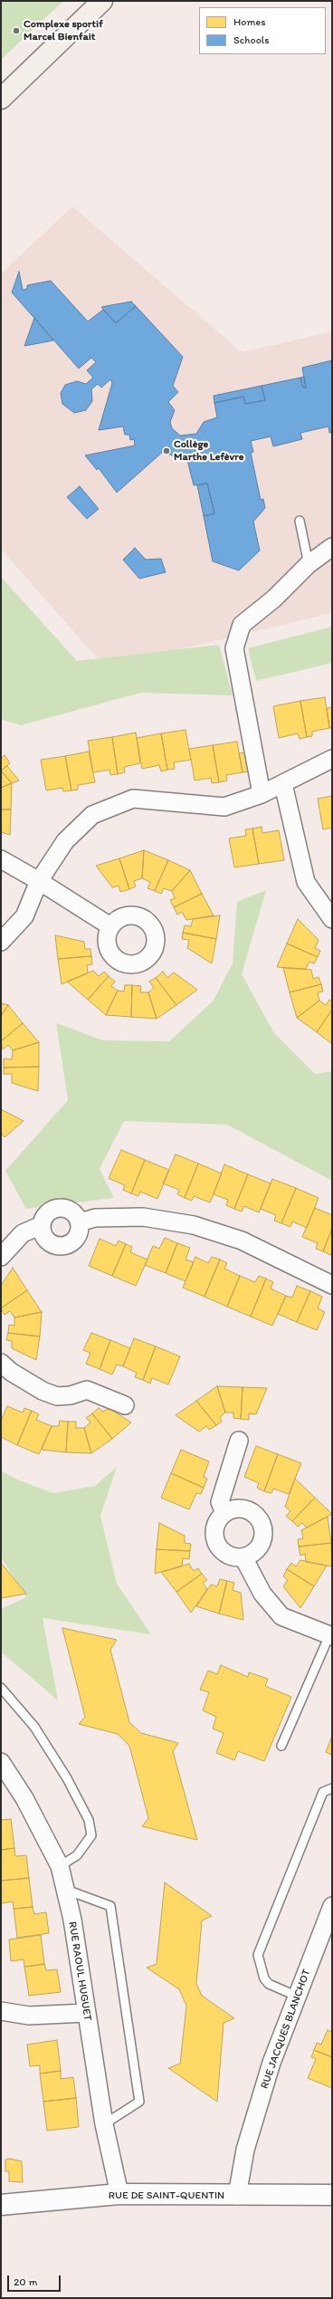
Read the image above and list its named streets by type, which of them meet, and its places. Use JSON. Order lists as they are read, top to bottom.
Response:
{
  "streets": {
    "main road": ["RUE DE SAINT-QUENTIN"],
    "street": ["RUE RAOUL HUGUET", "RUE JACQUES BLANCHOT"]
  },
  "crossings": [
    ["RUE RAOUL HUGUET", "RUE DE SAINT-QUENTIN"],
    ["RUE JACQUES BLANCHOT", "RUE DE SAINT-QUENTIN"]
  ],
  "places": ["Complexe sportif Marcel Bienfait", "Collège Marthe Lefèvre"],
  "legend": ["Homes", "Schools"],
  "scale_bar": "20 m"
}
